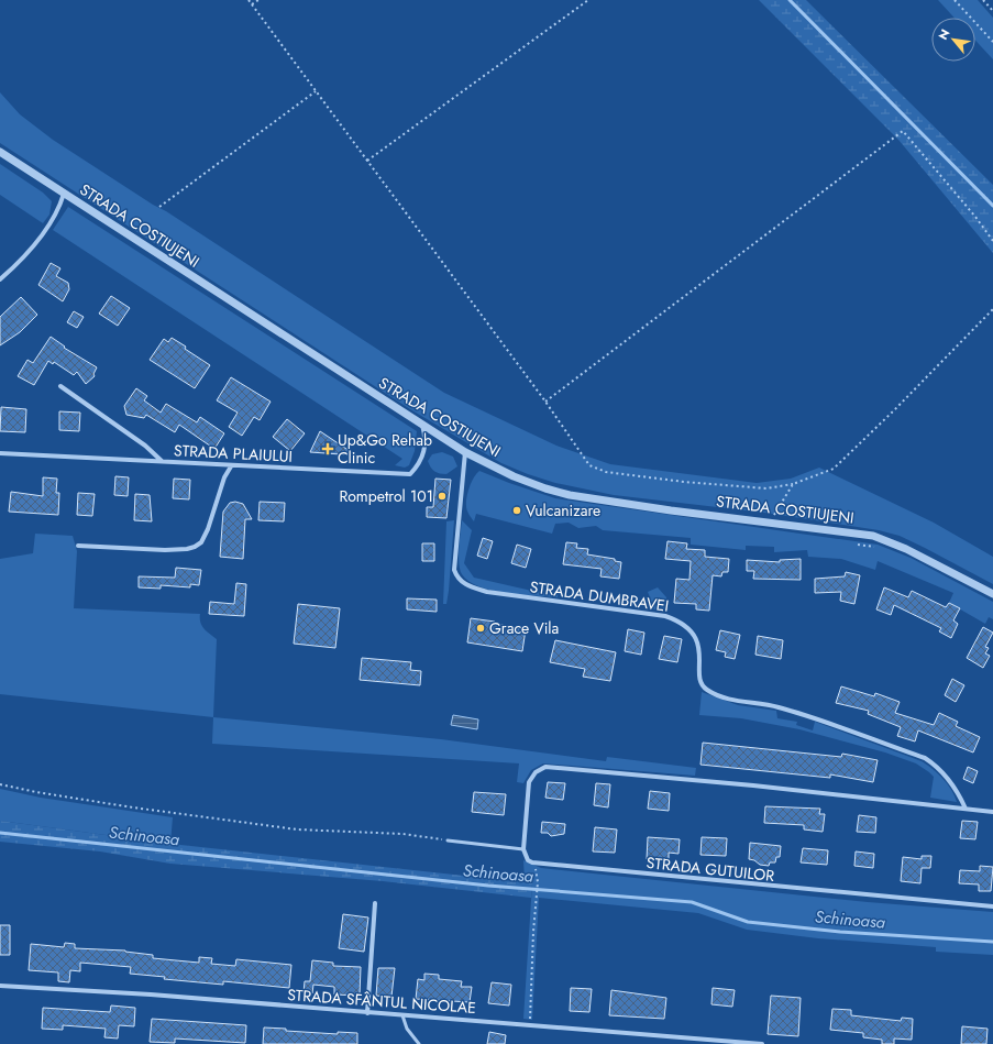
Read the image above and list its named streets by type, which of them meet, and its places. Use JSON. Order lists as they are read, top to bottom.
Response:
{
  "streets": {
    "street": [
      "STRADA COSTIUJENI",
      "STRADA PLAIULUI",
      "STRADA DUMBRAVEI",
      "STRADA GUTUILOR",
      "STRADA SFÂNTUL NICOLAE"
    ]
  },
  "crossings": [
    ["STRADA COSTIUJENI", "STRADA PLAIULUI"],
    ["STRADA COSTIUJENI", "STRADA DUMBRAVEI"]
  ],
  "water": ["Schinoasa"],
  "places": {
    "health": ["Up&Go Rehab Clinic"],
    "other": ["Rompetrol 101", "Vulcanizare", "Grace Vila"]
  },
  "north": "top left"
}
